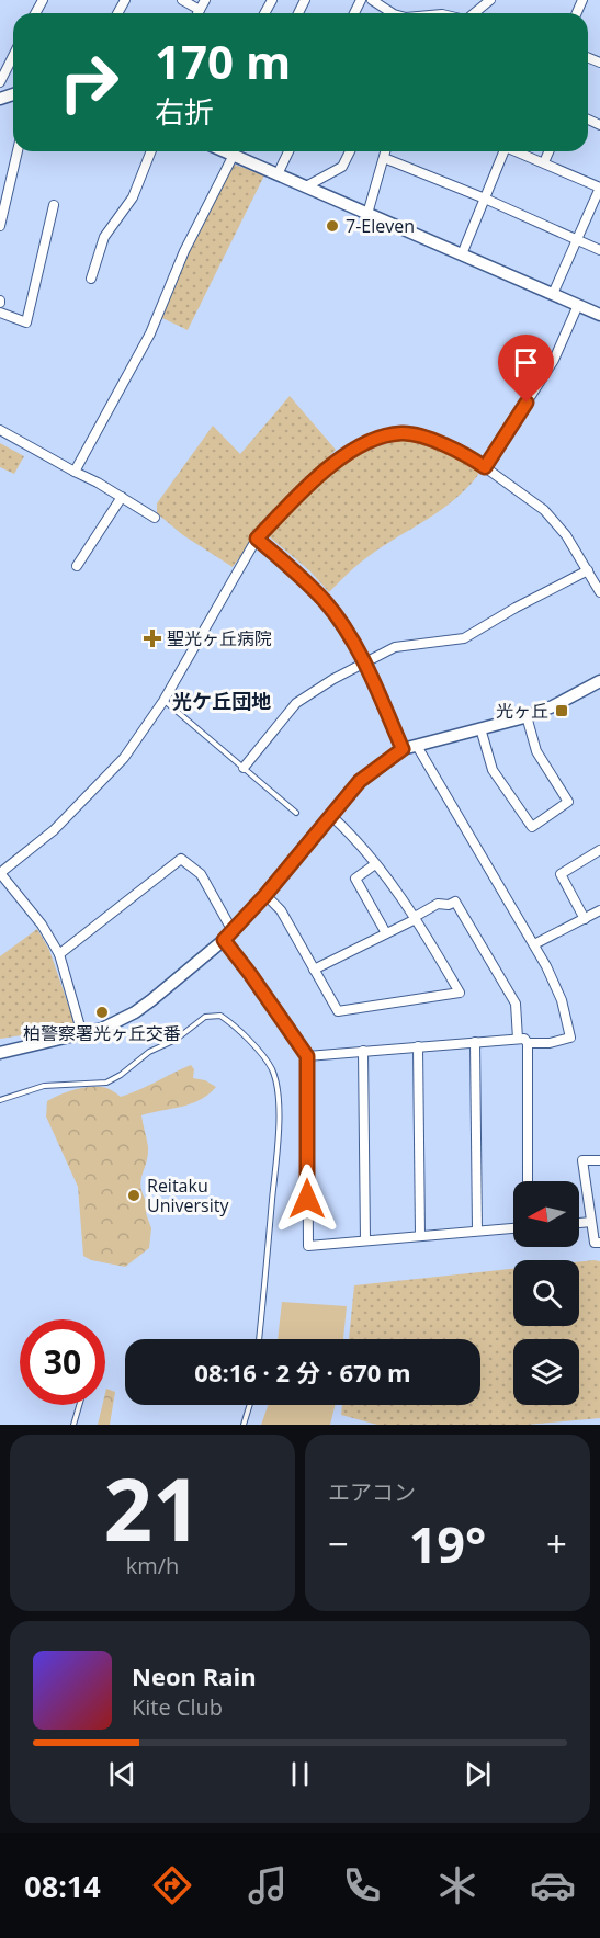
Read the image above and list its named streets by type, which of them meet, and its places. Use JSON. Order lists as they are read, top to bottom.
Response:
{
  "districts": ["光ケ丘団地"],
  "places": {
    "other": ["7-Eleven", "柏警察署光ヶ丘交番", "Reitaku University"],
    "health": ["聖光ヶ丘病院"],
    "transit": ["光ヶ丘"]
  },
  "north": "left",
  "page": {
    "turn": ["170 m", "右折"],
    "limit": "30",
    "trip": "08:16 · 2 分 · 670 m",
    "tile": [
      ["21", "km/h"],
      "エアコン"
    ],
    "heat": ["−", "19°", "+"],
    "song": ["Neon Rain", "Kite Club"],
    "tabs": "08:14"
  }
}
